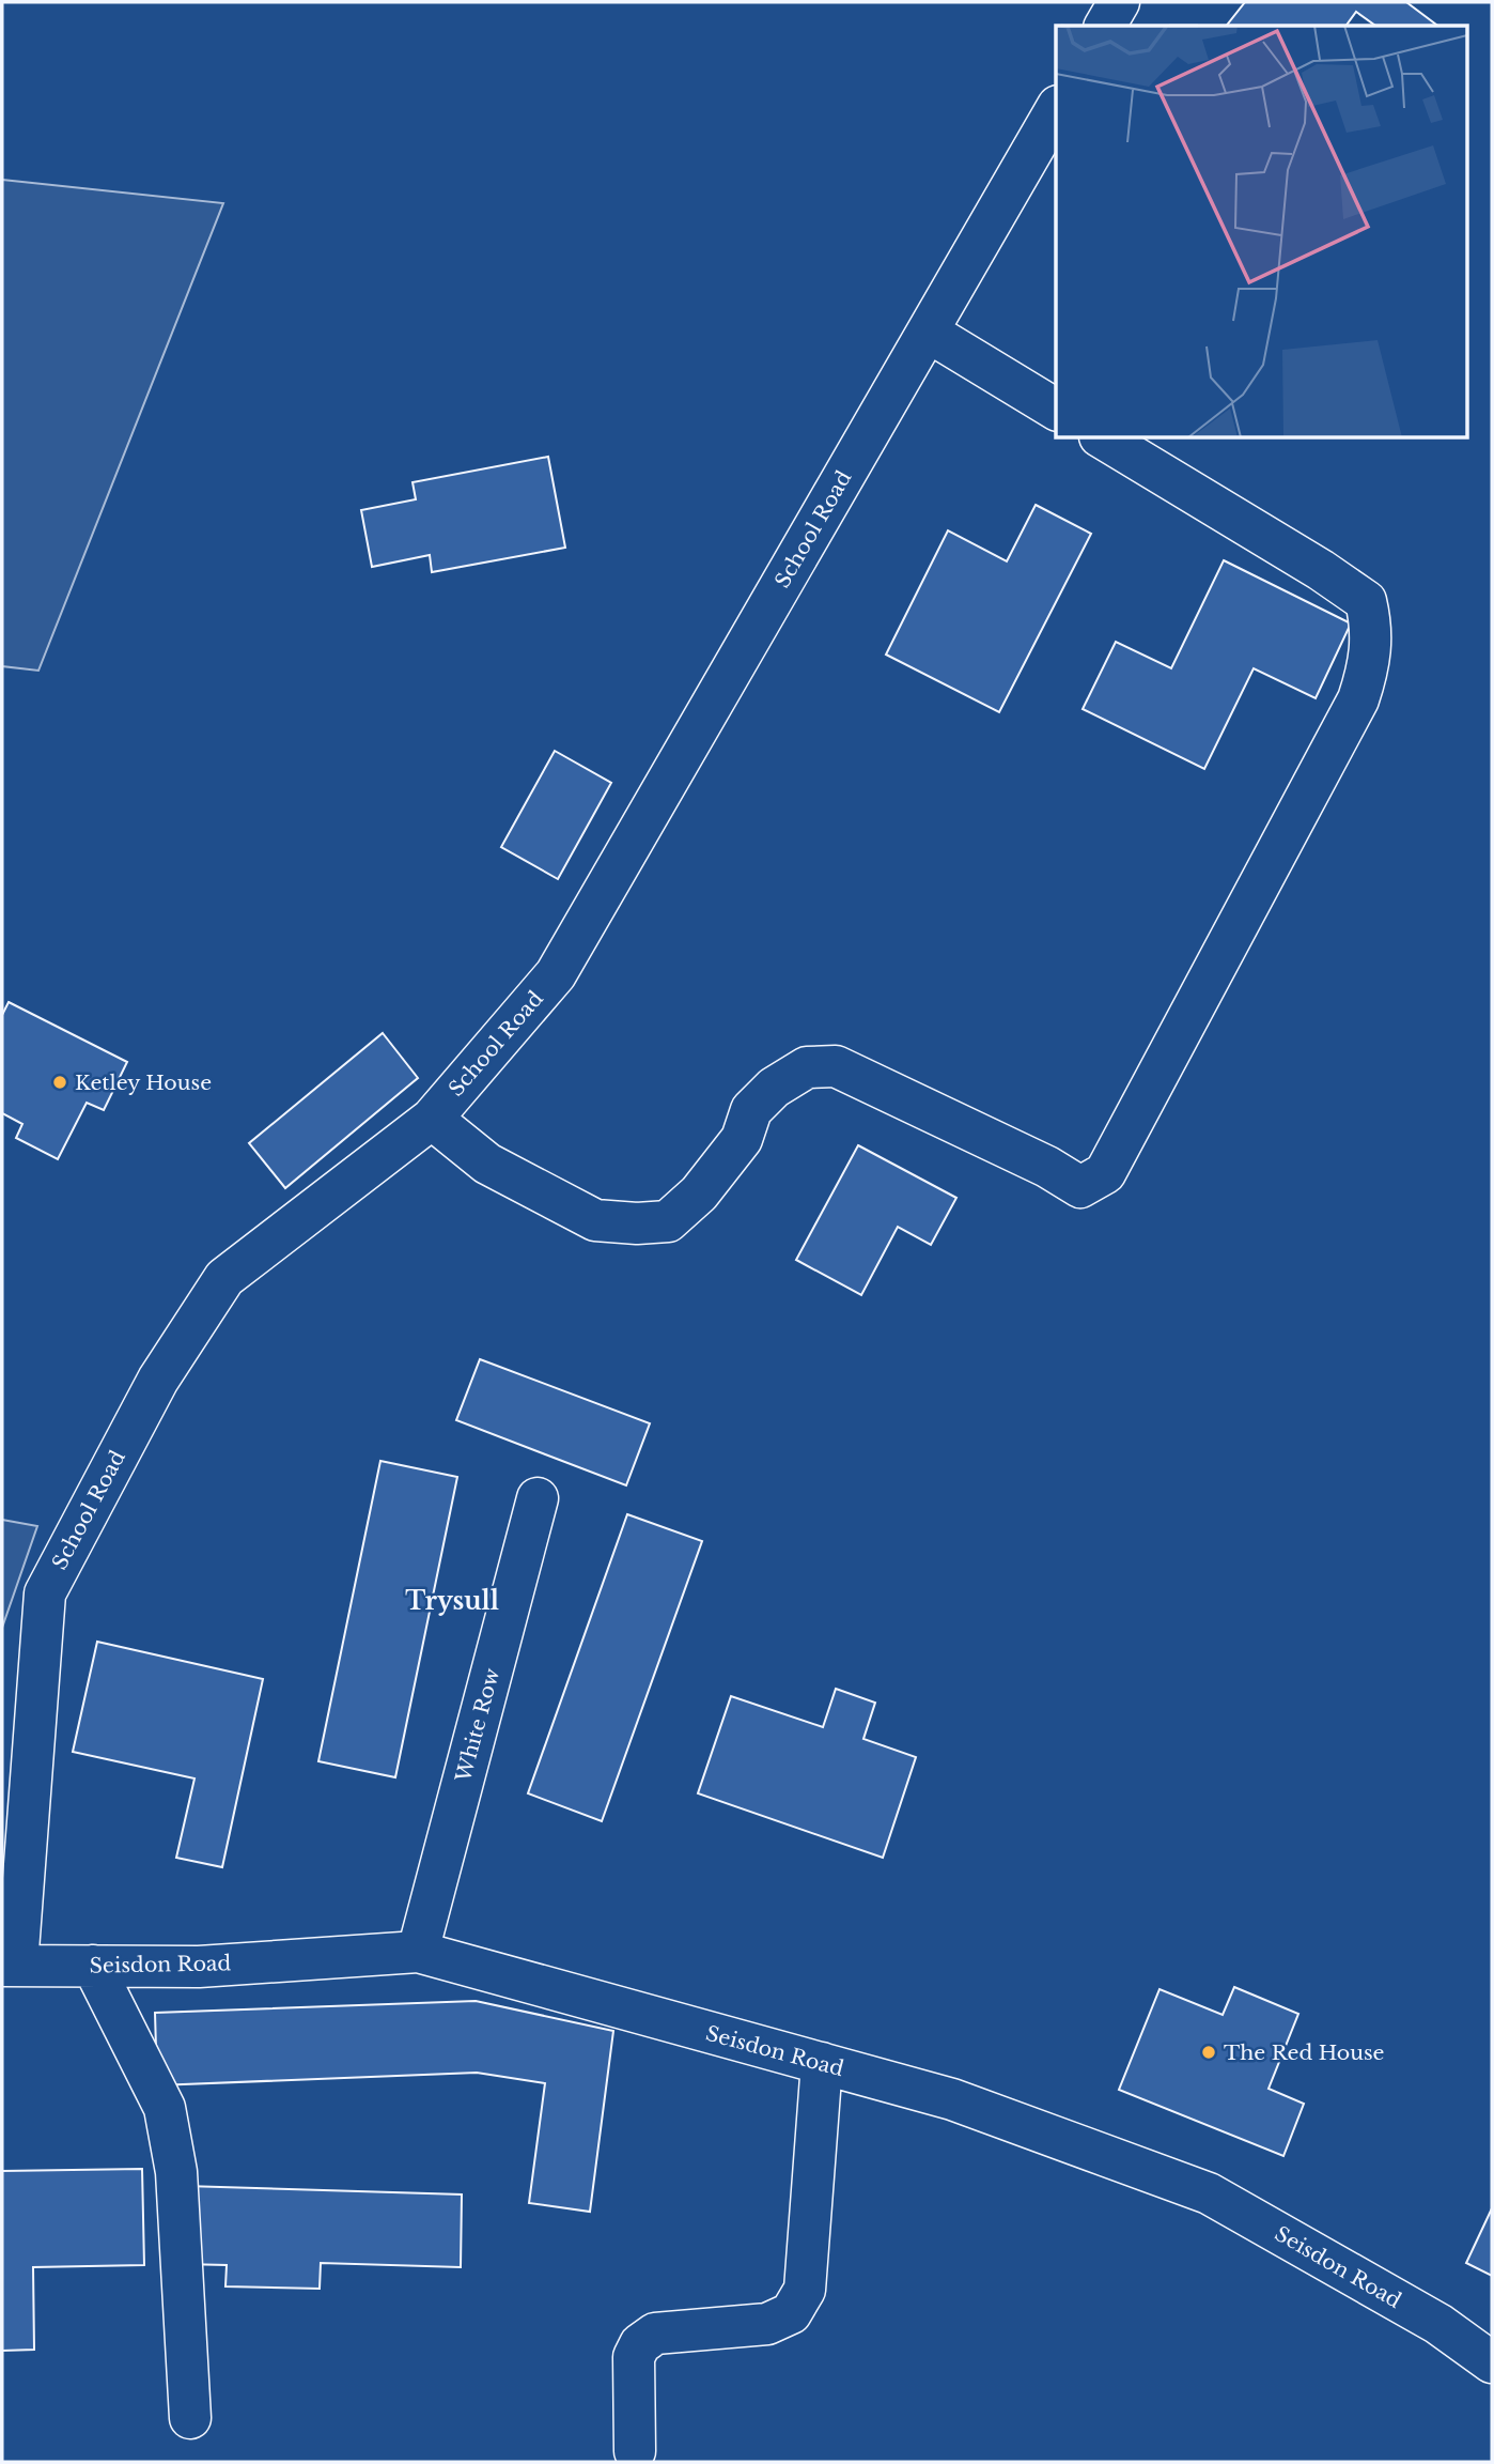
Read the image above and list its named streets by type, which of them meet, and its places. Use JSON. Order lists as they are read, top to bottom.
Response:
{
  "streets": {
    "street": ["School Road", "White Row", "Seisdon Road"]
  },
  "crossings": [
    ["School Road", "Seisdon Road"],
    ["White Row", "Seisdon Road"]
  ],
  "districts": ["Trysull"],
  "places": ["Ketley House", "The Red House"]
}
